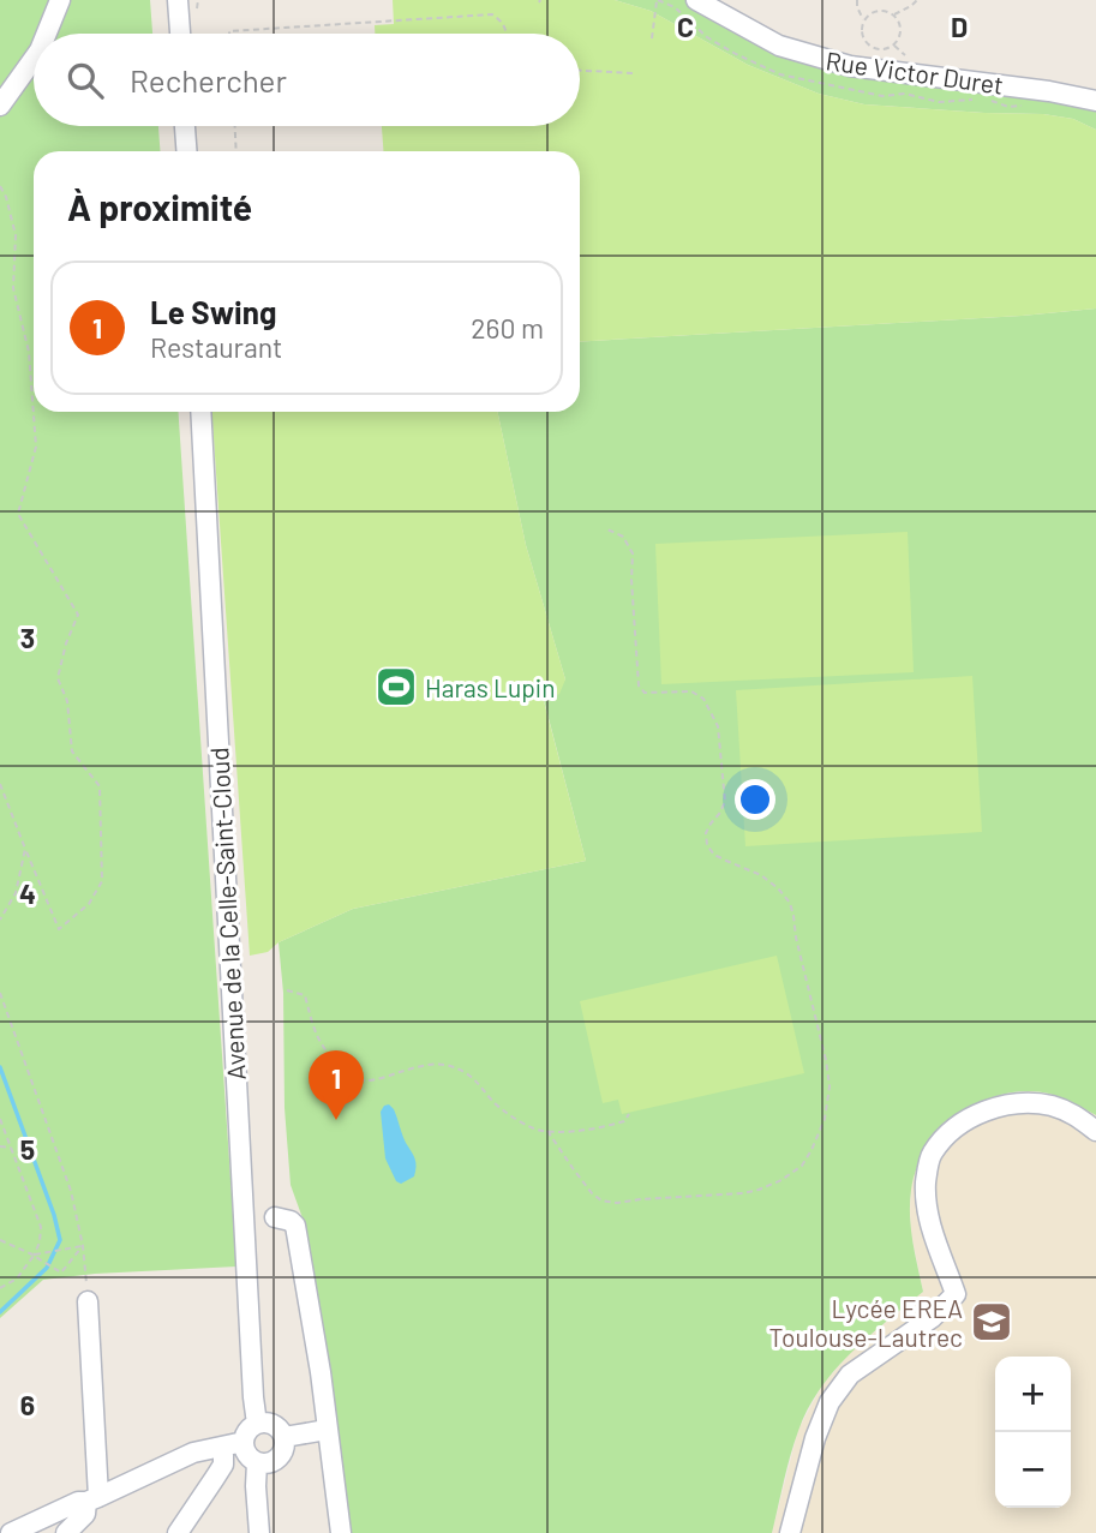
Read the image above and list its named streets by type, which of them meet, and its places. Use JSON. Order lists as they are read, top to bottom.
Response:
{
  "streets": {
    "street": ["Rue Victor Duret", "Avenue de la Celle-Saint-Cloud"]
  },
  "places": {
    "sports": ["Haras Lupin"],
    "school or university": ["Lycée EREA Toulouse-Lautrec"]
  },
  "page": {
    "search": "Rechercher",
    "heading": "À proximité",
    "list": [
      {
        "mark": "1",
        "name": "Le Swing",
        "note": "Restaurant",
        "value": "260 m"
      }
    ],
    "pins": "1",
    "map_buttons": ["+", "−"]
  },
  "grid": {
    "columns": ["C", "D"],
    "rows": [
      "3",
      "4",
      "5",
      "6"
    ]
  }
}
